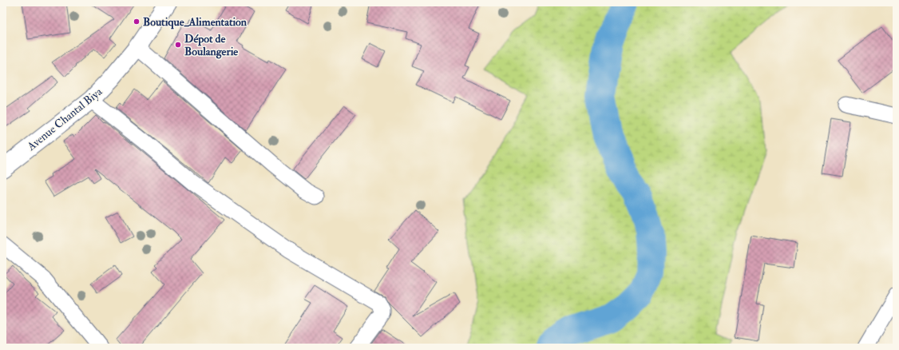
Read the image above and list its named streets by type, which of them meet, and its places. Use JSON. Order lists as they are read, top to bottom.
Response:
{
  "streets": {
    "main road": ["Avenue Chantal Biya"]
  },
  "places": ["Boutique_Alimentation", "Dépot de Boulangerie"]
}
